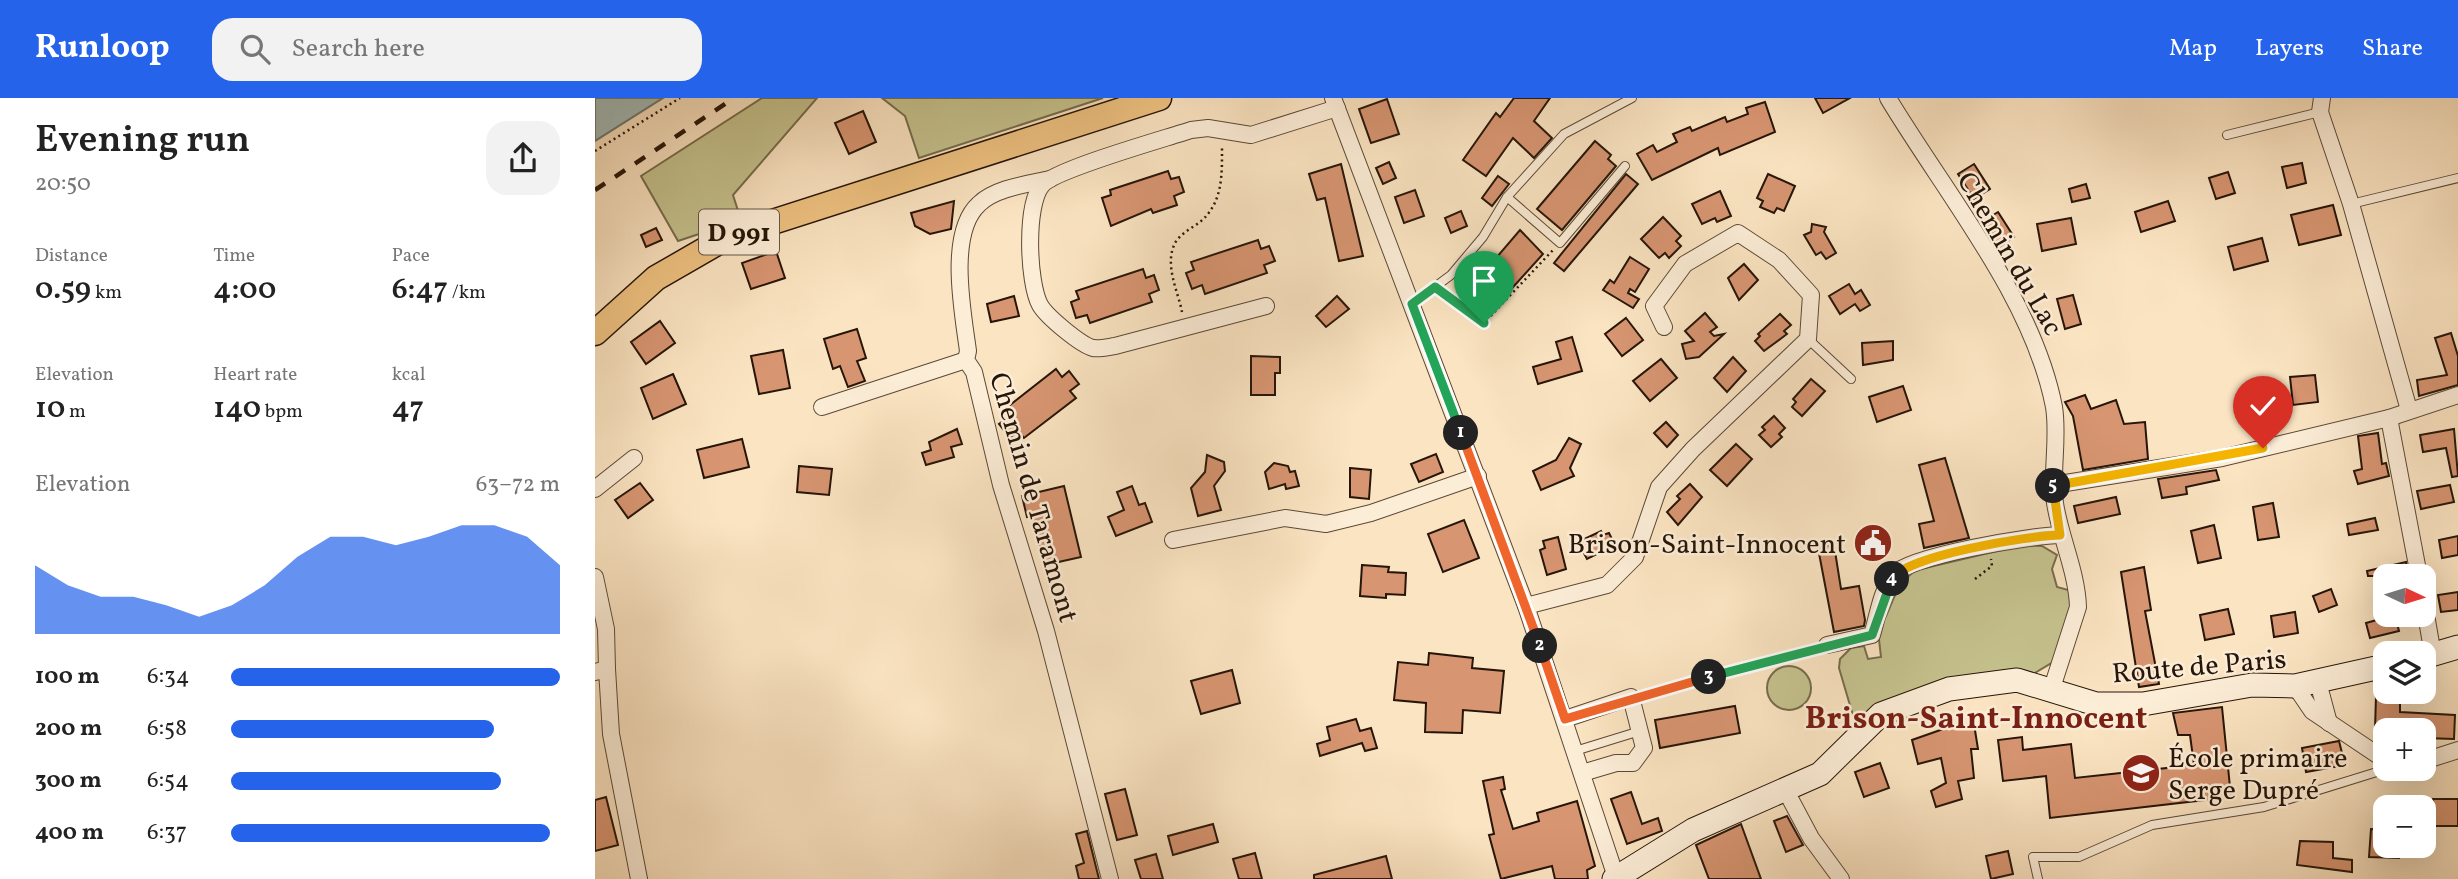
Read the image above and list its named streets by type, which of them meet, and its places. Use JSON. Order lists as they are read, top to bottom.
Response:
{
  "streets": {
    "main road": ["D 991"],
    "street": ["Chemin du Lac", "Chemin de Taramont", "Route de Paris"]
  },
  "crossings": [
    ["Chemin du Lac", "Route de Paris"]
  ],
  "districts": ["Brison-Saint-Innocent"],
  "places": {
    "public building": ["Brison-Saint-Innocent"],
    "school or university": ["École primaire Serge Dupré"]
  },
  "north": "right",
  "page": {
    "header": "Runloop",
    "search": "Search here",
    "nav": ["Map", "Layers", "Share"],
    "heading": ["Evening run", "20:50"],
    "stats": [
      ["Distance", "0.59 km"],
      ["Time", "4:00"],
      ["Pace", "6:47 /km"],
      ["Elevation", "10 m"],
      ["Heart rate", "140 bpm"],
      ["kcal", "47"]
    ],
    "pins": [
      "1",
      "5",
      "4",
      "2",
      "3"
    ],
    "chart": ["Elevation", "63–72 m"],
    "map_buttons": ["+", "−"],
    "list": [
      {
        "name": "100 m",
        "note": "6:34"
      },
      {
        "name": "200 m",
        "note": "6:58"
      },
      {
        "name": "300 m",
        "note": "6:54"
      },
      {
        "name": "400 m",
        "note": "6:37"
      }
    ]
  }
}
